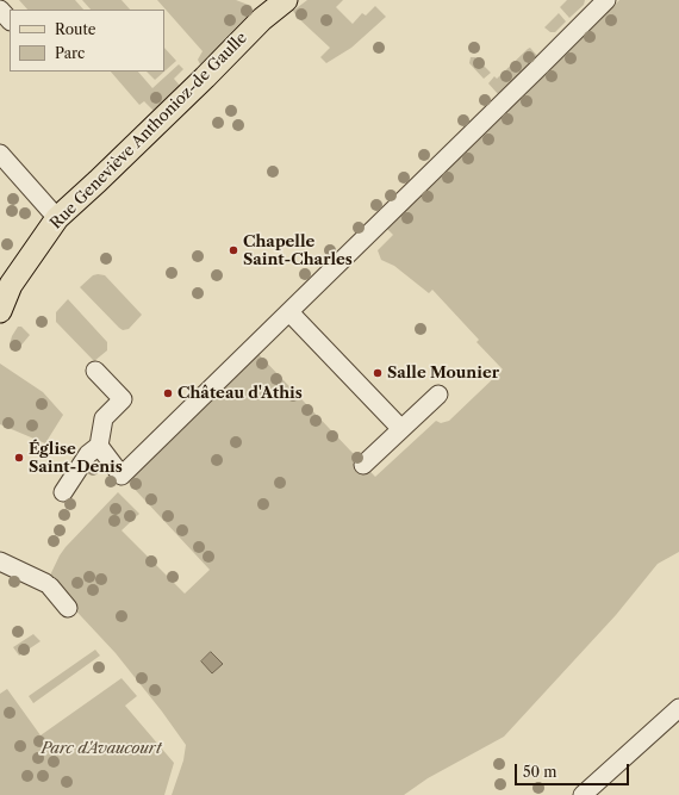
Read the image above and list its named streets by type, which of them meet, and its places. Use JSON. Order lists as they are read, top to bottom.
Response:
{
  "streets": {
    "main road": ["Rue Geneviève Anthonioz-de Gaulle"]
  },
  "parks": ["Parc d'Avaucourt"],
  "places": [
    "Chapelle Saint-Charles",
    "Salle Mounier",
    "Château d'Athis",
    "Église Saint-Denis"
  ],
  "legend": ["Route", "Parc"],
  "scale_bar": "50 m"
}
